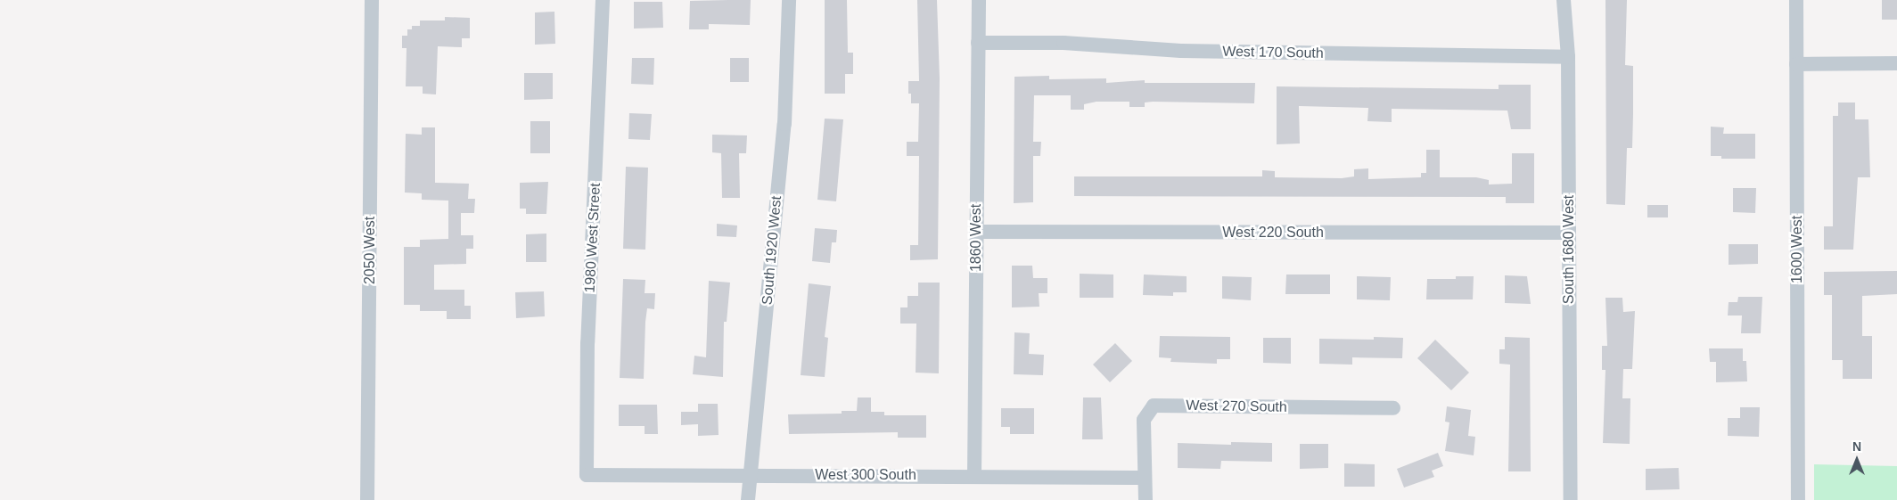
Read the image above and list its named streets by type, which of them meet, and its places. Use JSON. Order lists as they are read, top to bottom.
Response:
{
  "streets": {
    "street": [
      "West 170 South",
      "West 220 South",
      "1980 West Street",
      "1860 West",
      "South 1680 West",
      "1600 West",
      "2050 West",
      "South 1920 West",
      "West 270 South",
      "West 300 South"
    ]
  },
  "crossings": [
    ["West 170 South", "1860 West"],
    ["West 170 South", "South 1680 West"],
    ["West 220 South", "1860 West"],
    ["West 220 South", "South 1680 West"],
    ["1980 West Street", "West 300 South"],
    ["1860 West", "West 300 South"],
    ["South 1920 West", "West 300 South"],
    ["West 270 South", "West 300 South"]
  ],
  "north": "top"
}
